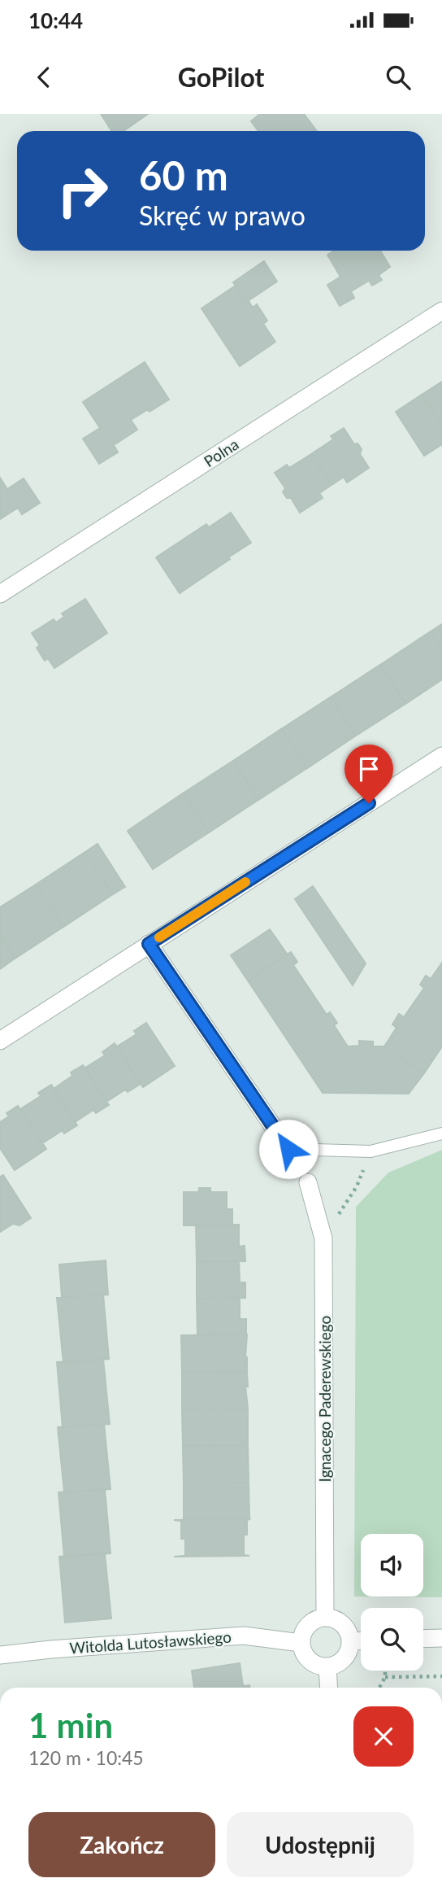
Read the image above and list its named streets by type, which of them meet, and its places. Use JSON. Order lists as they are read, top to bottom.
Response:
{
  "streets": {
    "street": ["Polna", "Ignacego Paderewskiego", "Witolda Lutosławskiego"]
  },
  "crossings": [
    ["Ignacego Paderewskiego", "Witolda Lutosławskiego"]
  ],
  "page": {
    "status": "10:44",
    "header": "GoPilot",
    "turn": ["60 m", "Skręć w prawo"],
    "heading": ["1 min", "120 m · 10:45"],
    "buttons": ["Zakończ", "Udostępnij"]
  }
}
